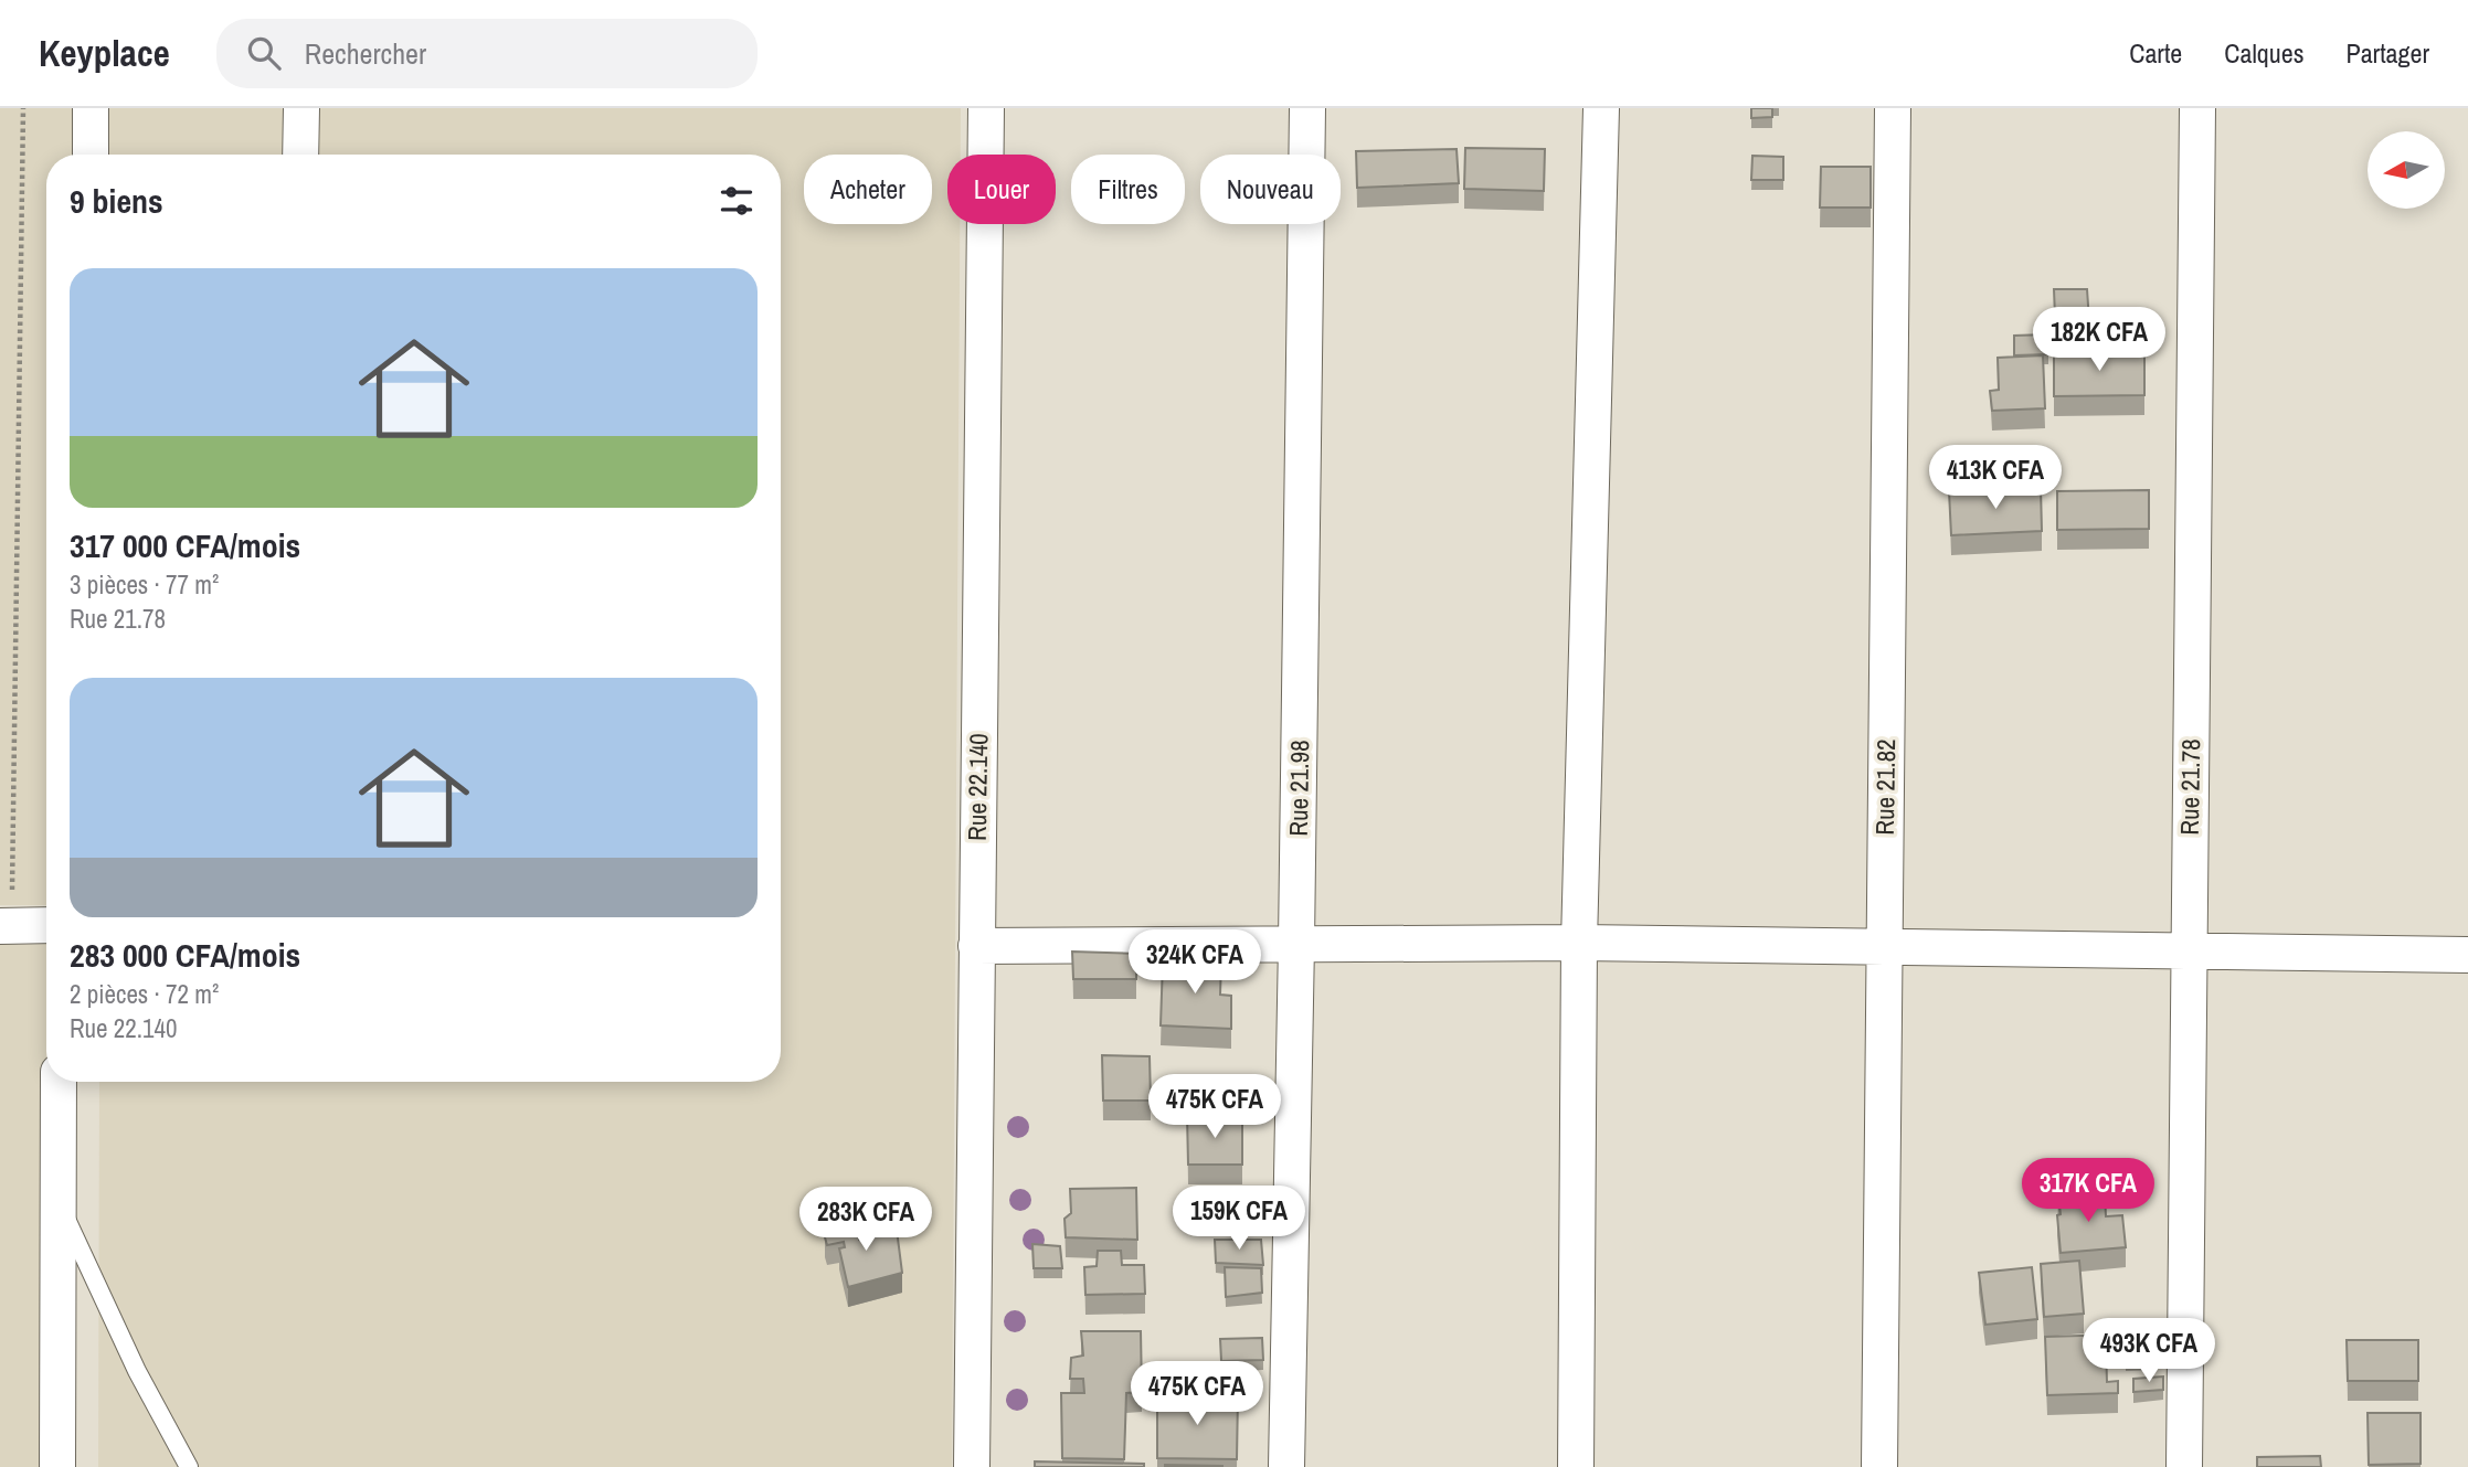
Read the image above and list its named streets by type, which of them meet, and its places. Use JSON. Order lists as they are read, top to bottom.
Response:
{
  "streets": {
    "street": [
      "Rue 22.140",
      "Rue 21.82",
      "Rue 21.78",
      "Rue 21.98"
    ]
  },
  "north": "left",
  "page": {
    "header": "Keyplace",
    "search": "Rechercher",
    "nav": ["Carte", "Calques", "Partager"],
    "chip": [
      "Acheter",
      "Louer",
      "Filtres",
      "Nouveau"
    ],
    "heading": "9 biens",
    "list": [
      {
        "name": "317 000 CFA/mois",
        "note": "3 pièces · 77 m² · Rue 21.78"
      },
      {
        "name": "283 000 CFA/mois",
        "note": "2 pièces · 72 m² · Rue 22.140"
      }
    ],
    "price": [
      "182K CFA",
      "413K CFA",
      "324K CFA",
      "475K CFA",
      "317K CFA",
      "159K CFA",
      "283K CFA",
      "493K CFA",
      "475K CFA"
    ]
  }
}
